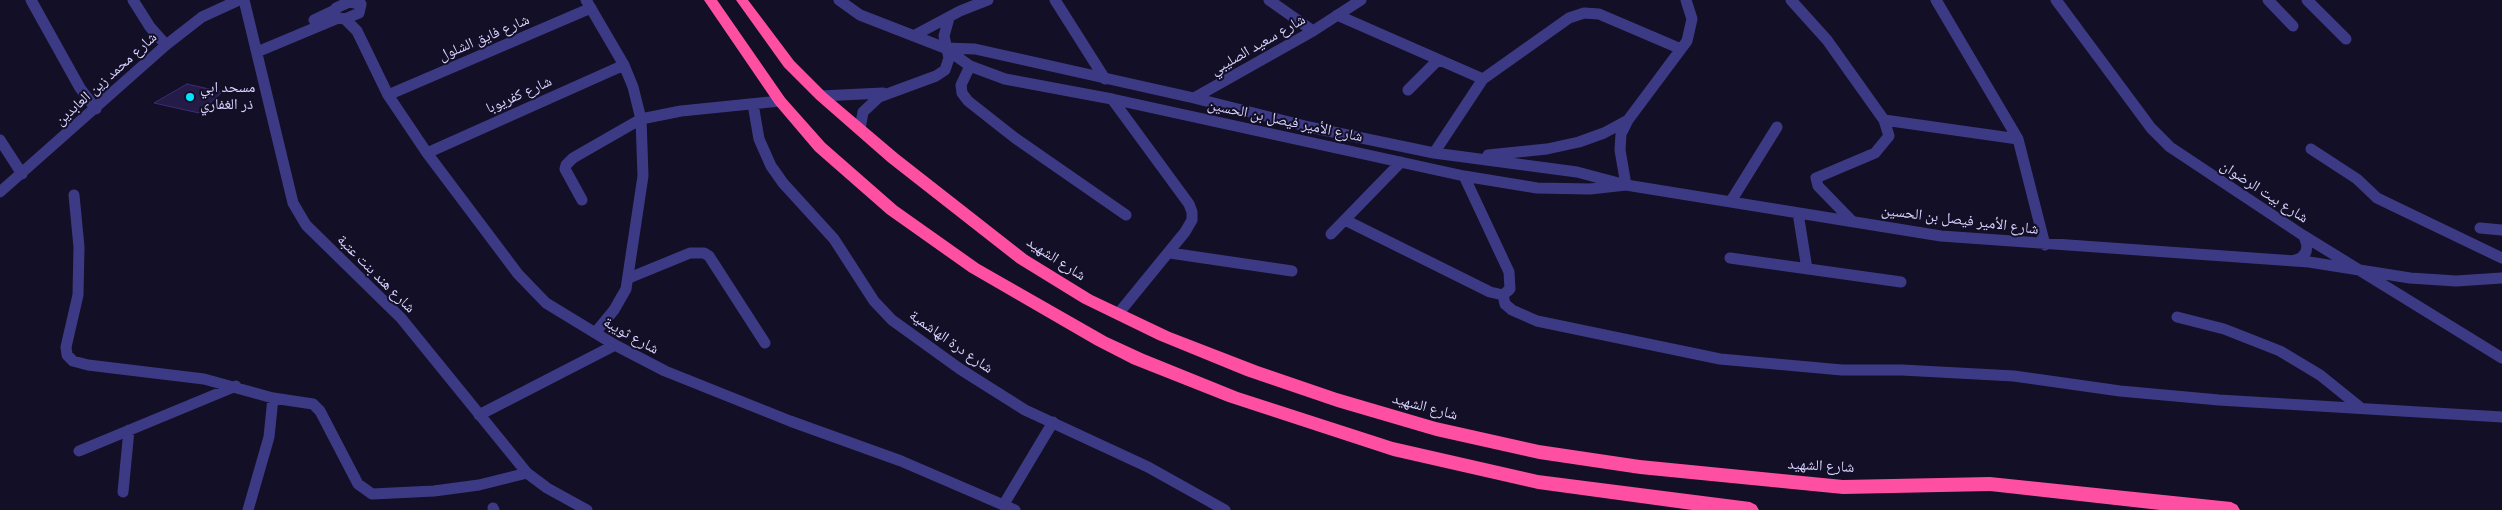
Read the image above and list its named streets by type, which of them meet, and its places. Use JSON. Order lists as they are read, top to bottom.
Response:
{
  "streets": {
    "highway": ["شارع الشهيد"],
    "street": [
      "شارع فايق الشلول",
      "شارع سعيد الصليبي",
      "شارع محمد زين العابدين",
      "شارع كفريوبا",
      "شارع الأمير فيصل بن الحسين",
      "شارع بيت الرضوان",
      "شارع هند بنت عتبة",
      "شارع ثويبة",
      "شارع درة الهاشمية"
    ]
  },
  "crossings": [
    ["شارع فايق الشلول", "شارع ثويبة"],
    ["شارع سعيد الصليبي", "شارع الأمير فيصل بن الحسين"],
    ["شارع كفريوبا", "شارع ثويبة"],
    ["شارع الأمير فيصل بن الحسين", "شارع بيت الرضوان"]
  ],
  "places": ["مسحد ابي ذر الغفاري"]
}
